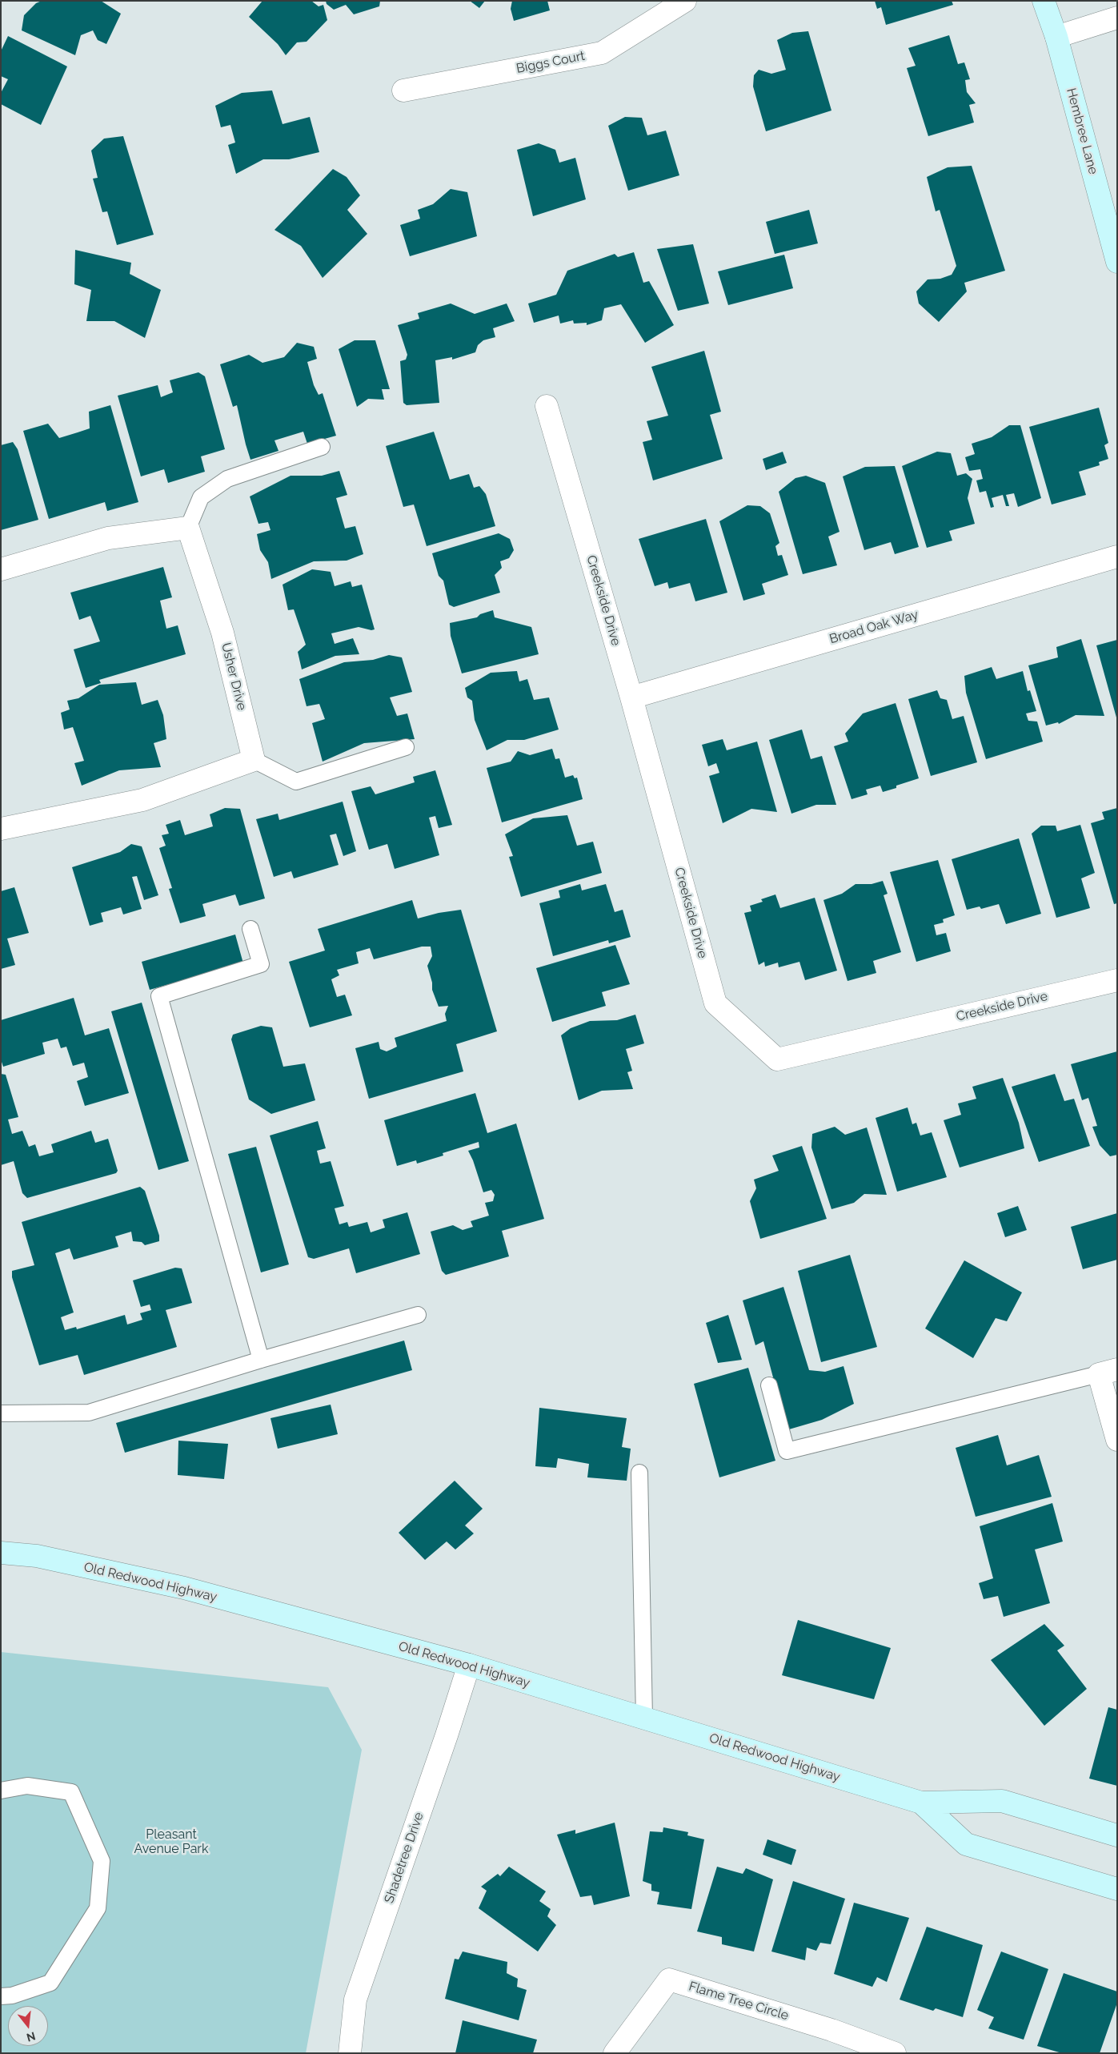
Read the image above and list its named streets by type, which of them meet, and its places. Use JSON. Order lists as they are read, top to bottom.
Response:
{
  "streets": {
    "main road": ["Hembree Lane", "Old Redwood Highway"],
    "street": [
      "Biggs Court",
      "Creekside Drive",
      "Broad Oak Way",
      "Usher Drive",
      "Shadetree Drive",
      "Flame Tree Circle"
    ]
  },
  "crossings": [
    ["Creekside Drive", "Broad Oak Way"],
    ["Old Redwood Highway", "Shadetree Drive"]
  ],
  "parks": ["Pleasant Avenue Park"],
  "north": "bottom"
}
